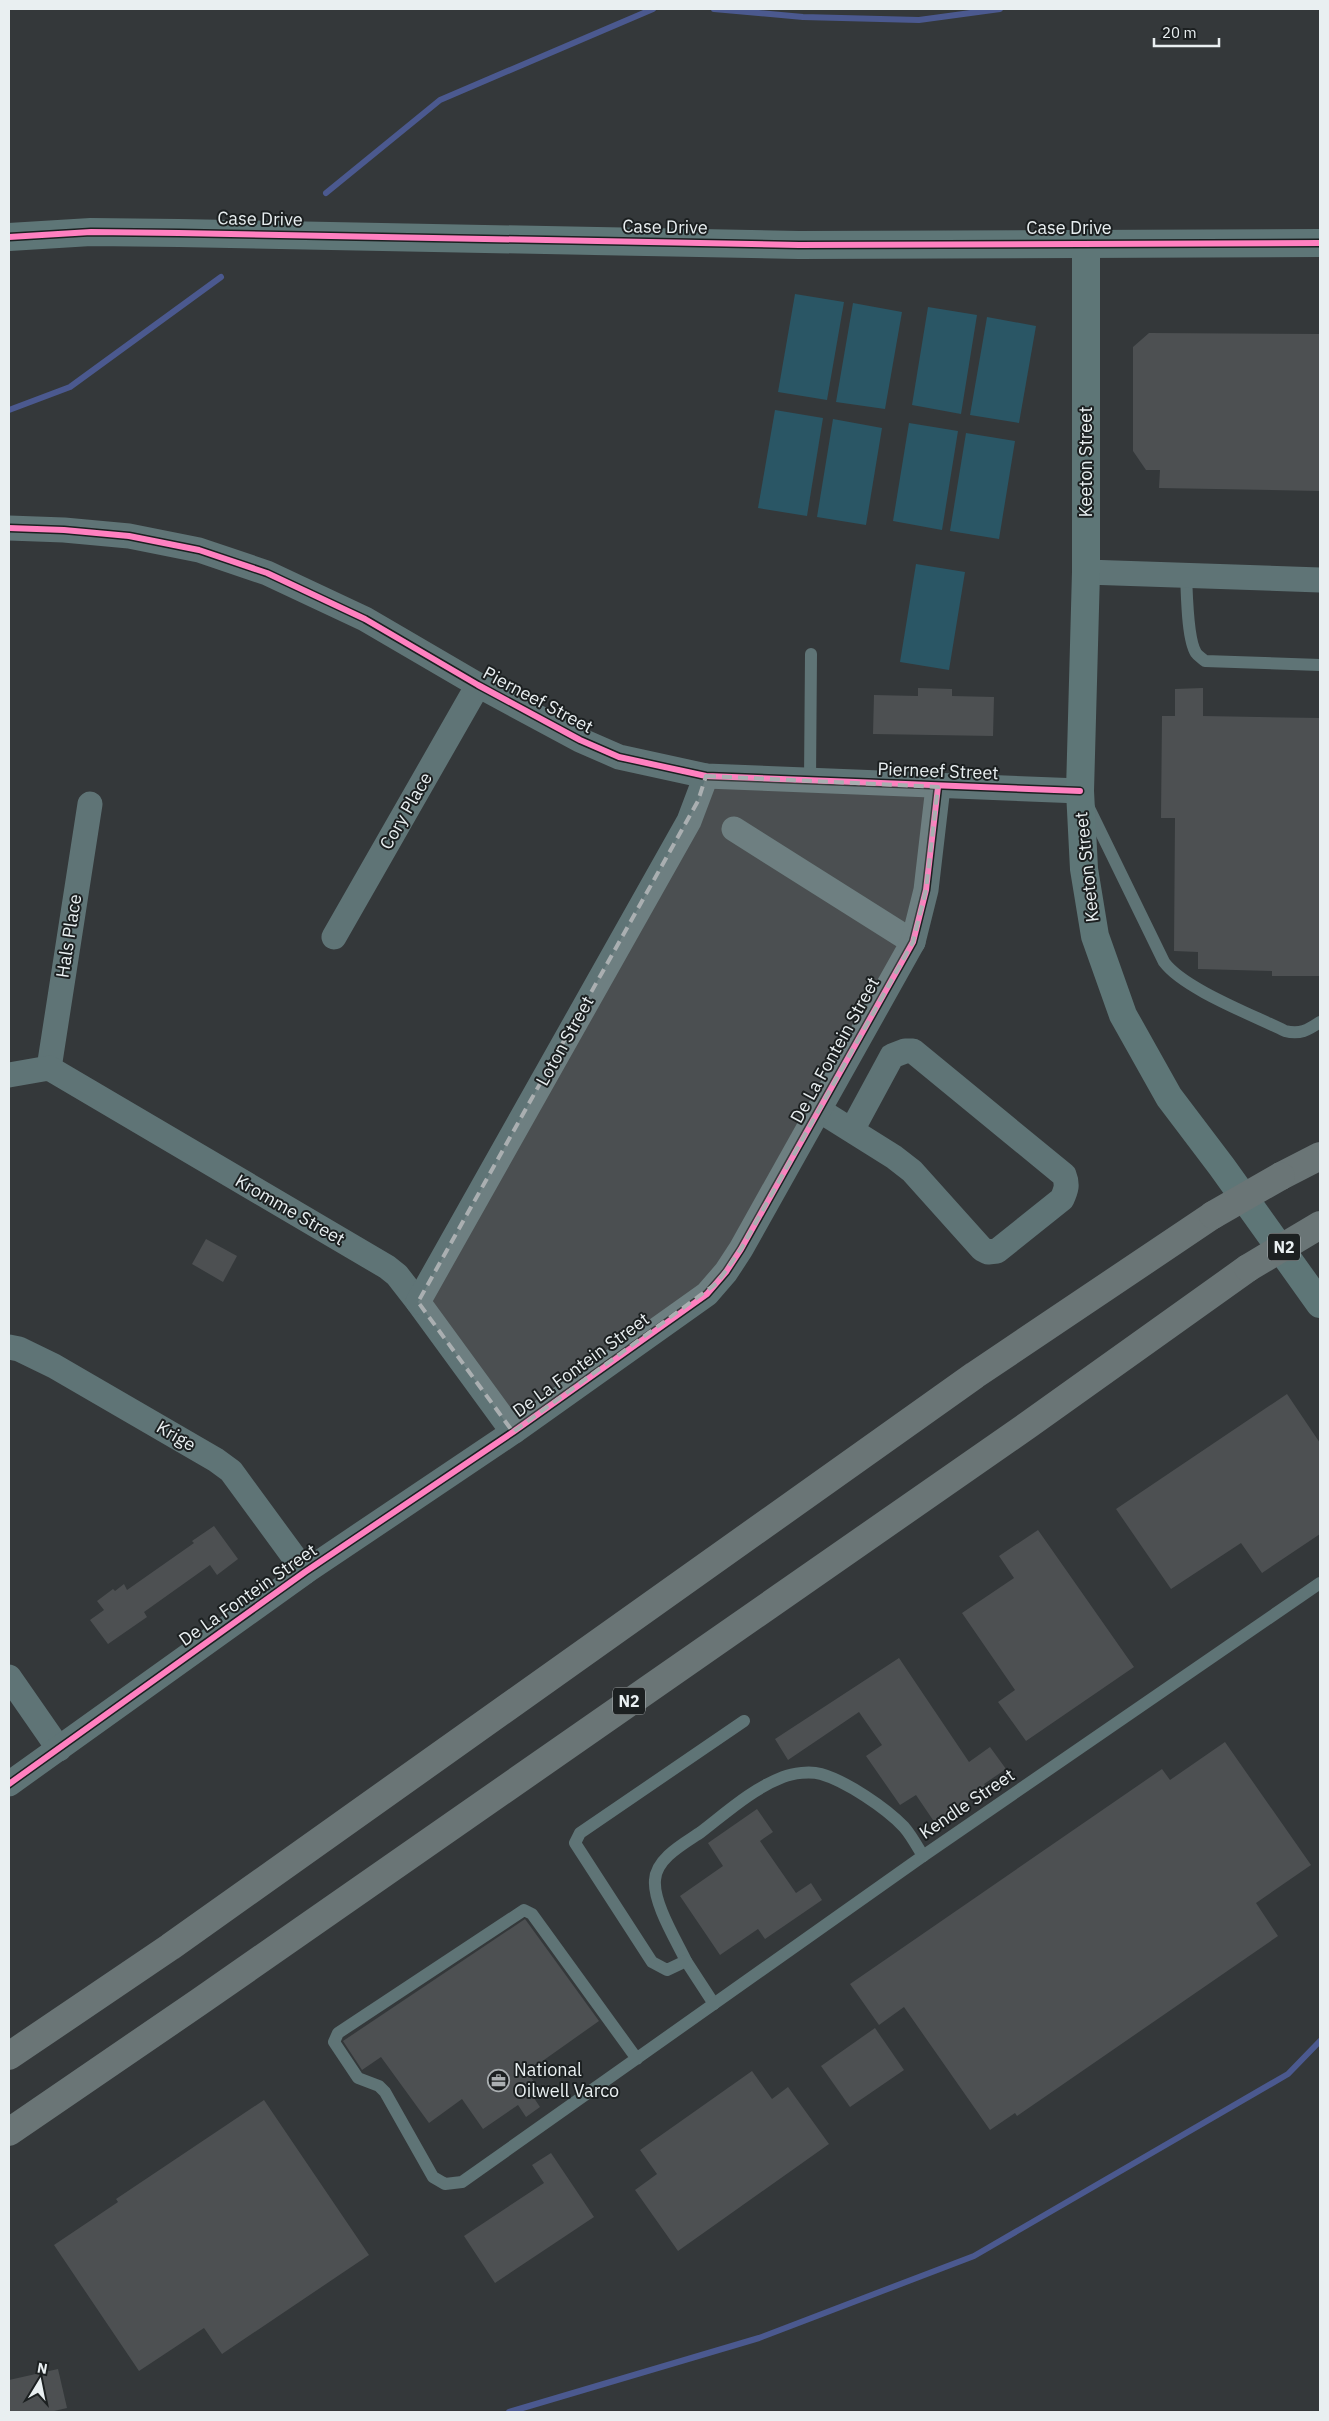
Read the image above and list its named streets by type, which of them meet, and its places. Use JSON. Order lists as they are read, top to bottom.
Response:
{
  "streets": {
    "highway": ["N2"],
    "street": [
      "Case Drive",
      "Keeton Street",
      "Pierneef Street",
      "Cory Place",
      "Hals Place",
      "Loton Street",
      "De La Fontein Street",
      "Kromme Street",
      "Krige"
    ],
    "lane": ["Kendle Street"]
  },
  "crossings": [
    ["Case Drive", "Keeton Street"],
    ["Keeton Street", "Pierneef Street"],
    ["Pierneef Street", "Cory Place"],
    ["Pierneef Street", "Loton Street"],
    ["Pierneef Street", "De La Fontein Street"],
    ["Hals Place", "Kromme Street"],
    ["Loton Street", "Kromme Street"],
    ["De La Fontein Street", "Kromme Street"],
    ["De La Fontein Street", "Krige"]
  ],
  "places": {
    "office": ["National Oilwell Varco"]
  },
  "scale_bar": "20 m",
  "north": "top"
}
